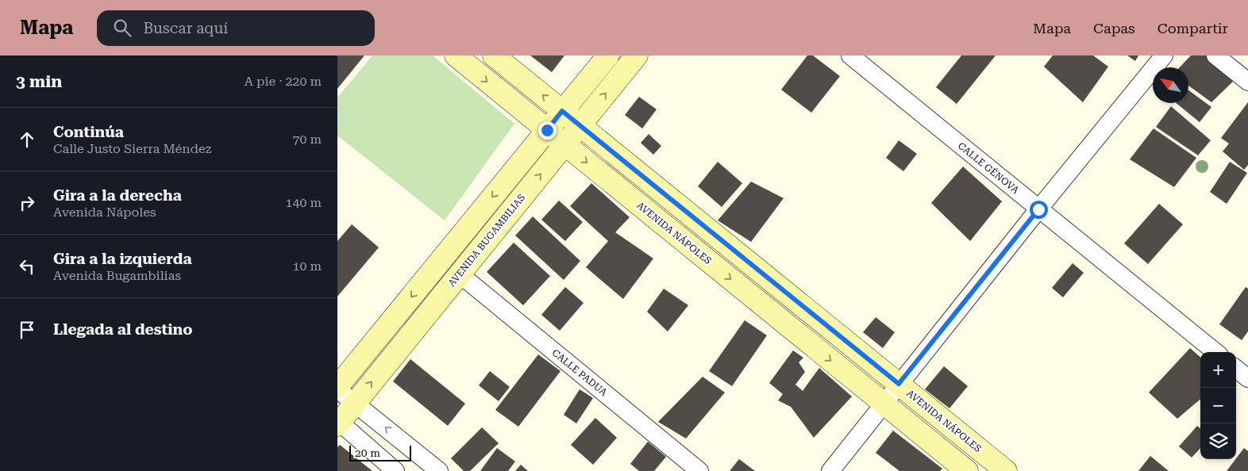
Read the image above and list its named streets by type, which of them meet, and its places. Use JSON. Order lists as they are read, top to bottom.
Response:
{
  "streets": {
    "main road": ["AVENIDA NÁPOLES", "AVENIDA BUGAMBILIAS"],
    "street": ["CALLE GÉNOVA", "CALLE PADUA"]
  },
  "crossings": [
    ["AVENIDA NÁPOLES", "AVENIDA BUGAMBILIAS"],
    ["AVENIDA BUGAMBILIAS", "CALLE PADUA"]
  ],
  "scale_bar": "20 m",
  "north": "top left",
  "page": {
    "header": "Mapa",
    "search": "Buscar aquí",
    "nav": ["Mapa", "Capas", "Compartir"],
    "heading": ["3 min", "A pie · 220 m"],
    "list": [
      ["Continúa", "Calle Justo Sierra Méndez", "70 m"],
      ["Gira a la derecha", "Avenida Nápoles", "140 m"],
      ["Gira a la izquierda", "Avenida Bugambilias", "10 m"],
      "Llegada al destino"
    ],
    "map_buttons": ["+", "−"],
    "scale": "20 m"
  }
}
